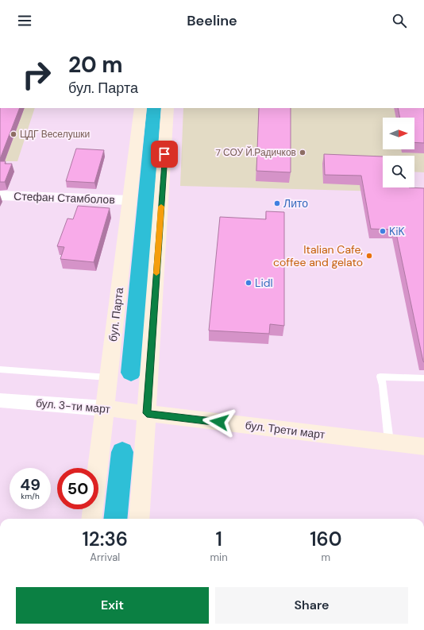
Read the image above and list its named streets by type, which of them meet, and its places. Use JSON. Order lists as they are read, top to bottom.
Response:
{
  "streets": {
    "main road": ["бул. Парта", "бул. 3-ти март", "бул. Трети март"],
    "street": ["Стефан Стамболов"]
  },
  "crossings": [
    ["Стефан Стамболов", "бул. Парта"],
    ["бул. Парта", "бул. 3-ти март"],
    ["бул. 3-ти март", "бул. Трети март"]
  ],
  "places": [
    "ЦДГ Веселушки",
    "7 СОУ Й.Радичков",
    "Лито",
    "KiK",
    "Italian Cafe, coffee and gelato",
    "Lidl"
  ],
  "north": "right",
  "page": {
    "header": "Beeline",
    "turn": ["20 m", "бул. Парта"],
    "speed": "49 km/h",
    "limit": "50",
    "eta": [
      "12:36",
      "Arrival",
      "1",
      "min",
      "160",
      "m"
    ],
    "buttons": ["Exit", "Share"]
  }
}
